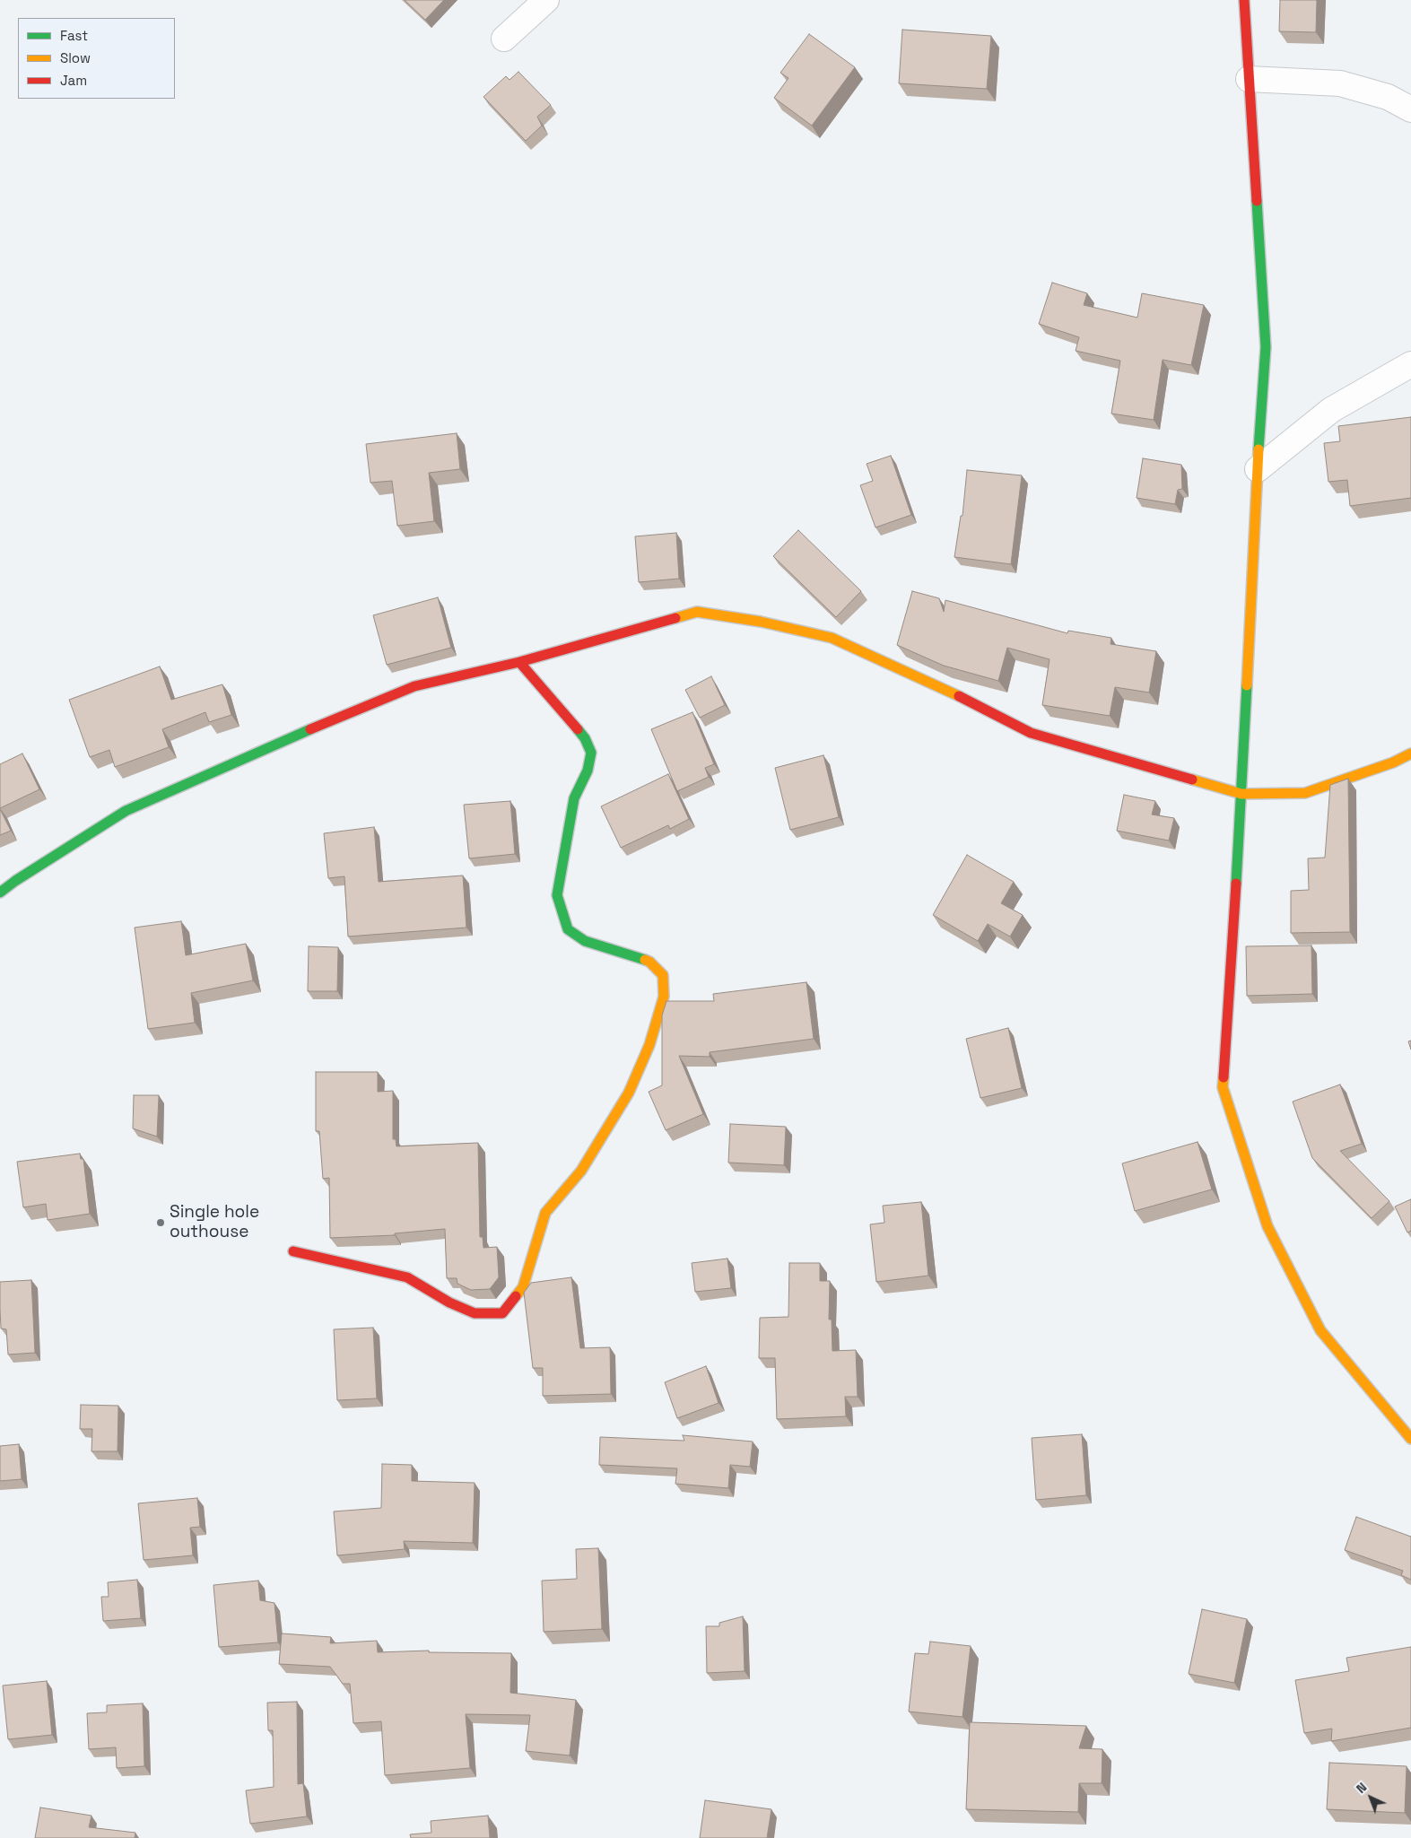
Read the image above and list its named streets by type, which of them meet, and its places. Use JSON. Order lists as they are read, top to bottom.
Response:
{
  "places": ["Single hole outhouse"],
  "legend": ["Fast", "Slow", "Jam"],
  "north": "top left"
}
